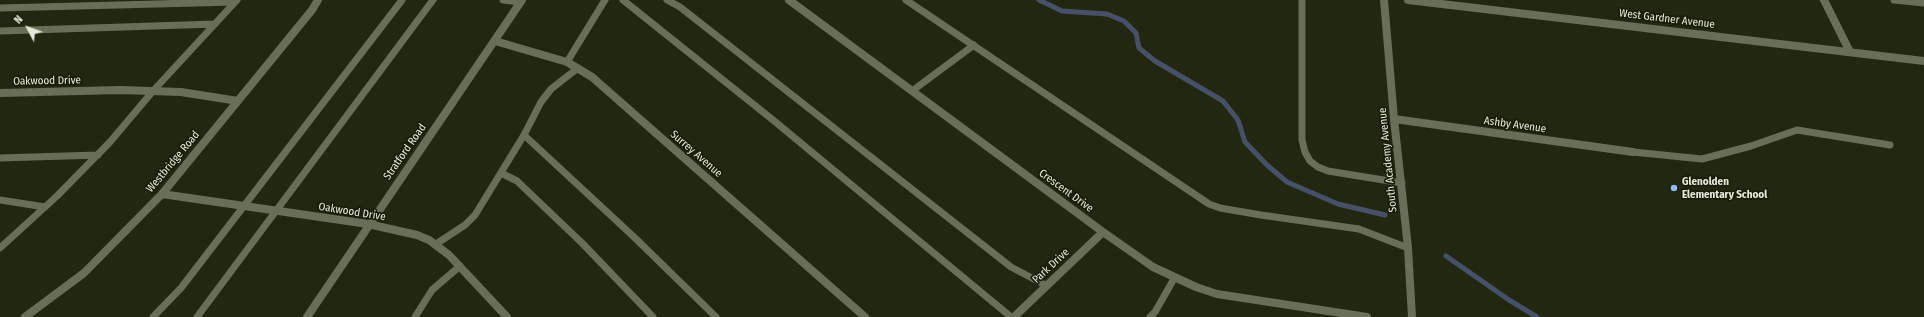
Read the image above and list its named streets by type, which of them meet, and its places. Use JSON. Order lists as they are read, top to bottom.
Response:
{
  "streets": {
    "street": [
      "West Gardner Avenue",
      "Oakwood Drive",
      "Ashby Avenue",
      "Stratford Road",
      "Surrey Avenue",
      "South Academy Avenue",
      "Westbridge Road",
      "Crescent Drive",
      "Park Drive"
    ]
  },
  "crossings": [
    ["Oakwood Drive", "Stratford Road"],
    ["Oakwood Drive", "Westbridge Road"],
    ["Ashby Avenue", "South Academy Avenue"],
    ["Stratford Road", "Surrey Avenue"],
    ["Crescent Drive", "Park Drive"]
  ],
  "places": ["Glenolden Elementary School"],
  "north": "top left"
}
